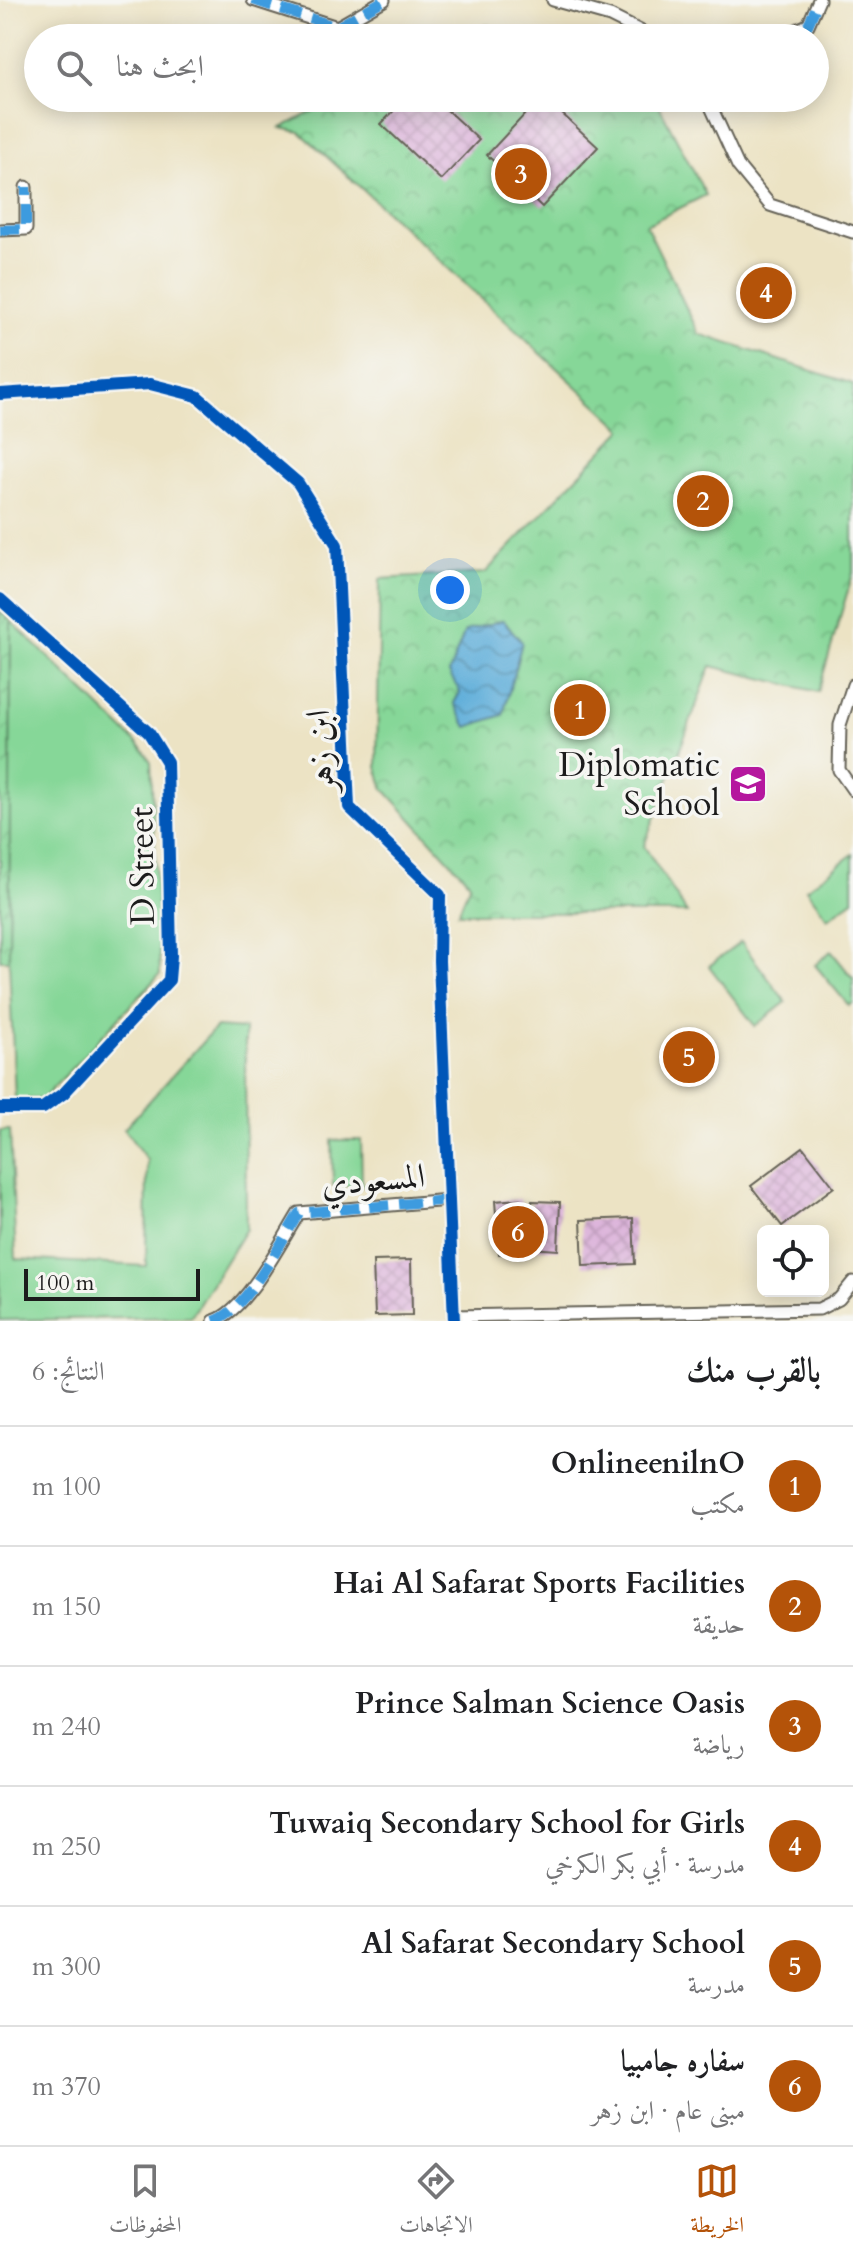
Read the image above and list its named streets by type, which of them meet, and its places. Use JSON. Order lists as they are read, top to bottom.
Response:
{
  "streets": {
    "street": ["ابن زهر", "D Street", "المسعودي"]
  },
  "crossings": [
    ["ابن زهر", "المسعودي"]
  ],
  "places": {
    "school or university": ["Diplomatic School"]
  },
  "scale_bar": "100 m",
  "page": {
    "search": "ابحث هنا",
    "pins": [
      "3",
      "4",
      "2",
      "1",
      "5",
      "6"
    ],
    "scale": "100 m",
    "heading": ["بالقرب منك", "النتائج: 6"],
    "list": [
      {
        "mark": "1",
        "name": "OnlineenilnO",
        "note": "مكتب",
        "value": "100 m"
      },
      {
        "mark": "2",
        "name": "Hai Al Safarat Sports Facilities",
        "note": "حديقة",
        "value": "150 m"
      },
      {
        "mark": "3",
        "name": "Prince Salman Science Oasis",
        "note": "رياضة",
        "value": "240 m"
      },
      {
        "mark": "4",
        "name": "Tuwaiq Secondary School for Girls",
        "note": "مدرسة · أبي بكر الكرخي",
        "value": "250 m"
      },
      {
        "mark": "5",
        "name": "Al Safarat Secondary School",
        "note": "مدرسة",
        "value": "300 m"
      },
      {
        "mark": "6",
        "name": "سفاره جامبيا",
        "note": "مبنى عام · ابن زهر",
        "value": "370 m"
      }
    ],
    "nav": ["الخريطة", "الاتجاهات", "المحفوظات"]
  }
}
